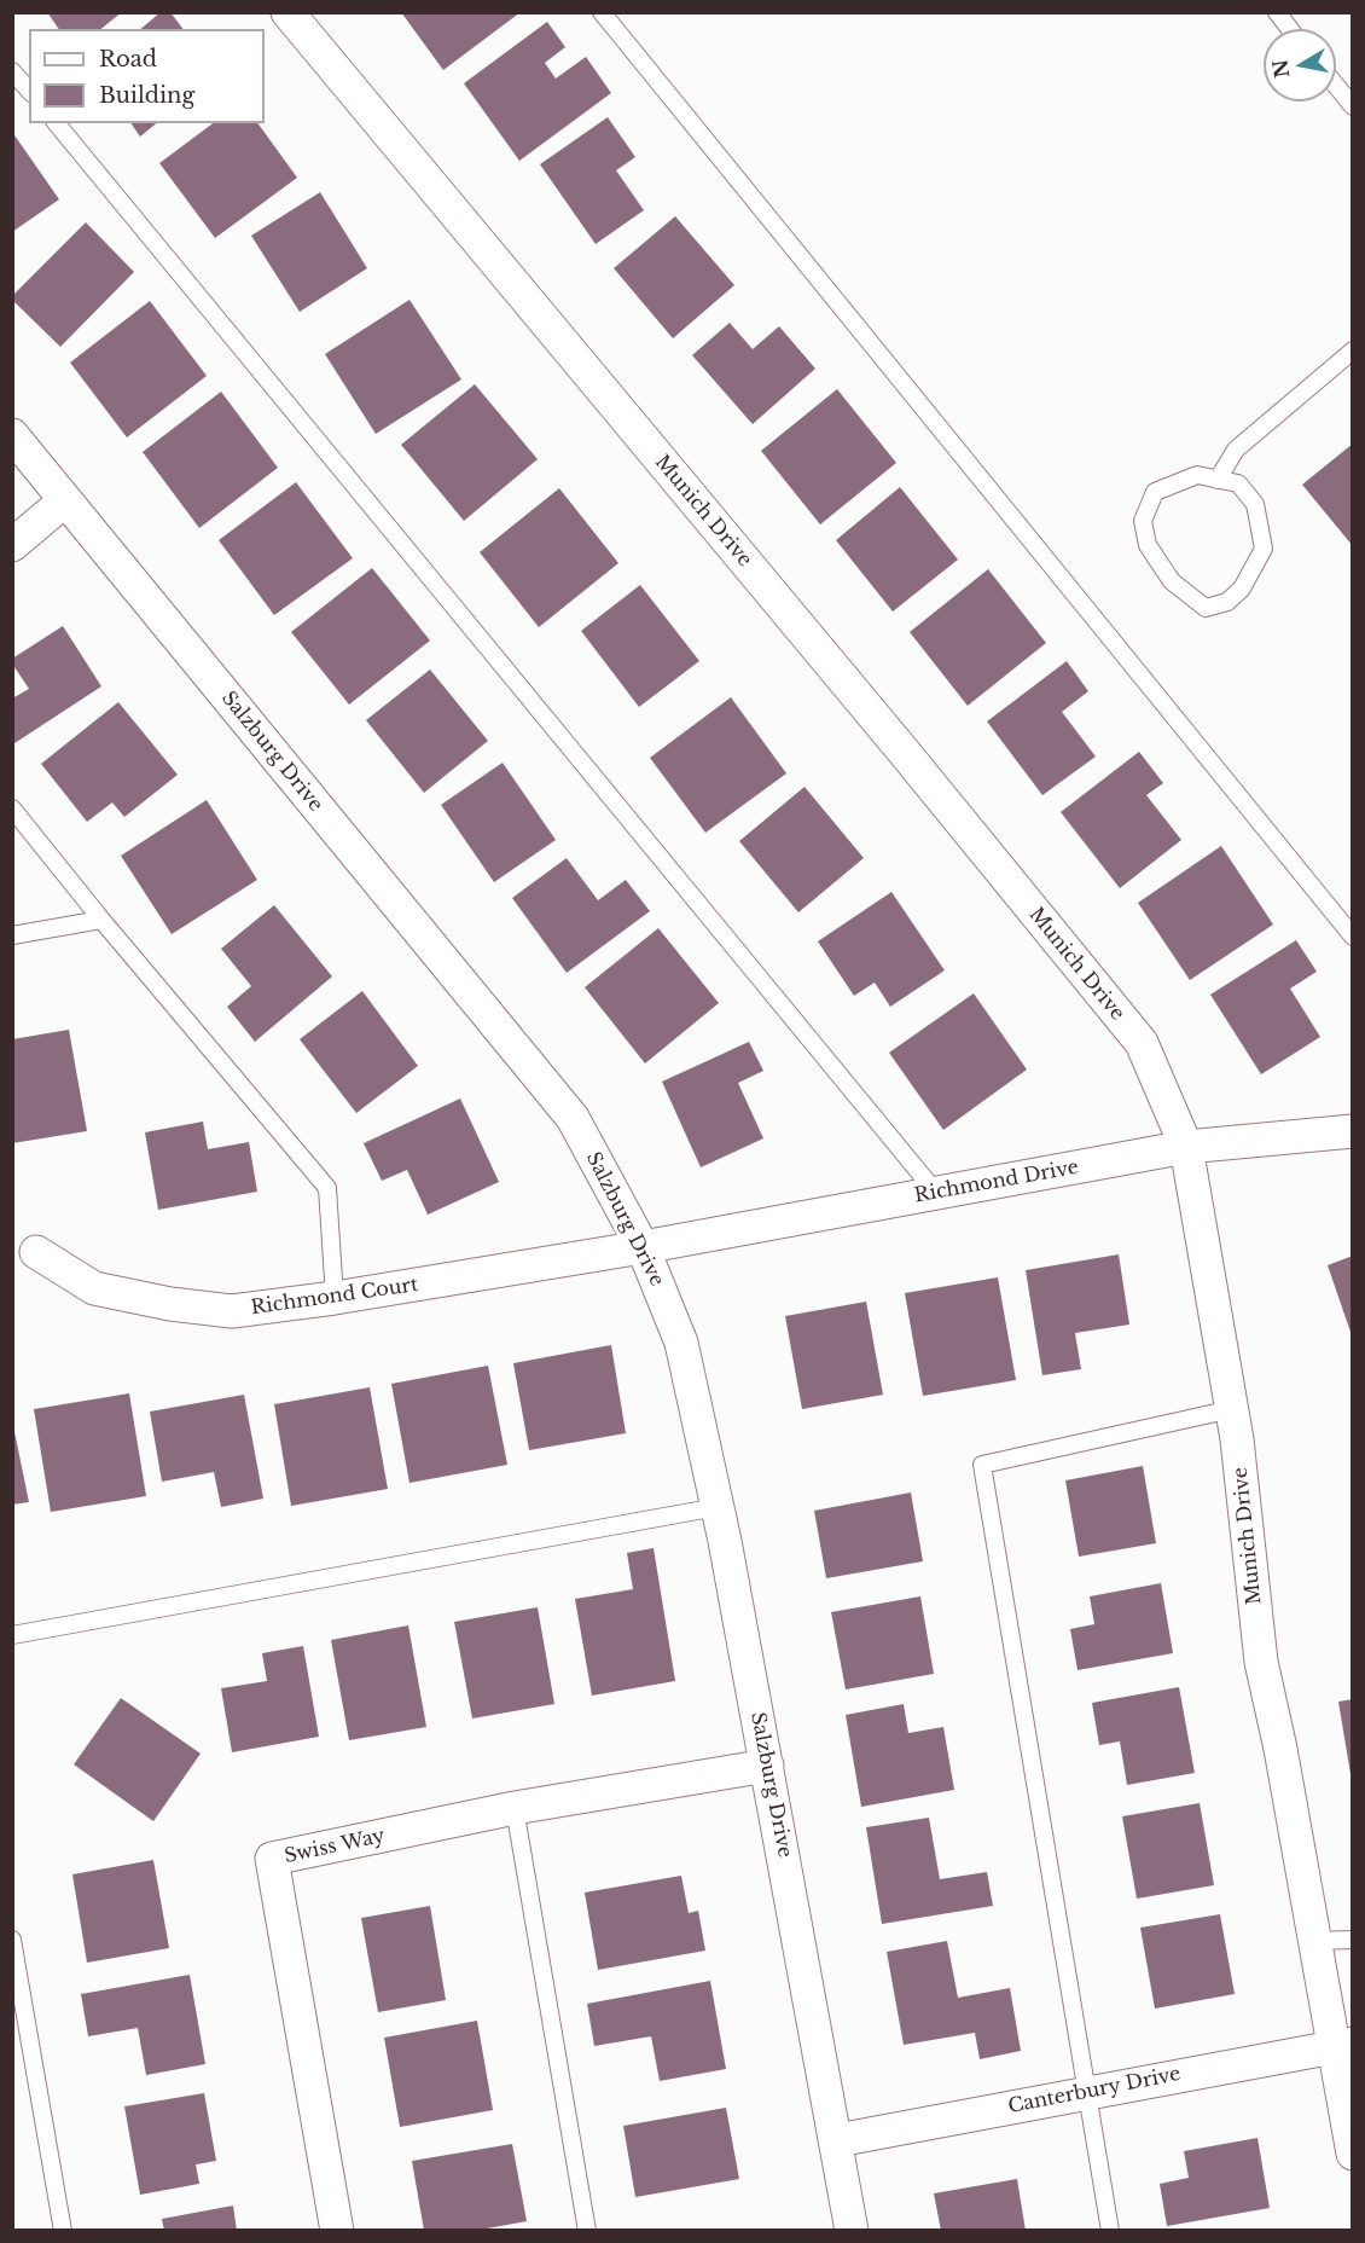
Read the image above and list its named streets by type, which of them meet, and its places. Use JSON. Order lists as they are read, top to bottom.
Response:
{
  "streets": {
    "street": [
      "Munich Drive",
      "Salzburg Drive",
      "Richmond Drive",
      "Richmond Court",
      "Swiss Way",
      "Canterbury Drive"
    ]
  },
  "crossings": [
    ["Munich Drive", "Richmond Drive"],
    ["Munich Drive", "Canterbury Drive"],
    ["Salzburg Drive", "Richmond Drive"],
    ["Salzburg Drive", "Richmond Court"],
    ["Salzburg Drive", "Swiss Way"],
    ["Salzburg Drive", "Canterbury Drive"],
    ["Richmond Drive", "Richmond Court"]
  ],
  "legend": ["Road", "Building"],
  "north": "left"
}
